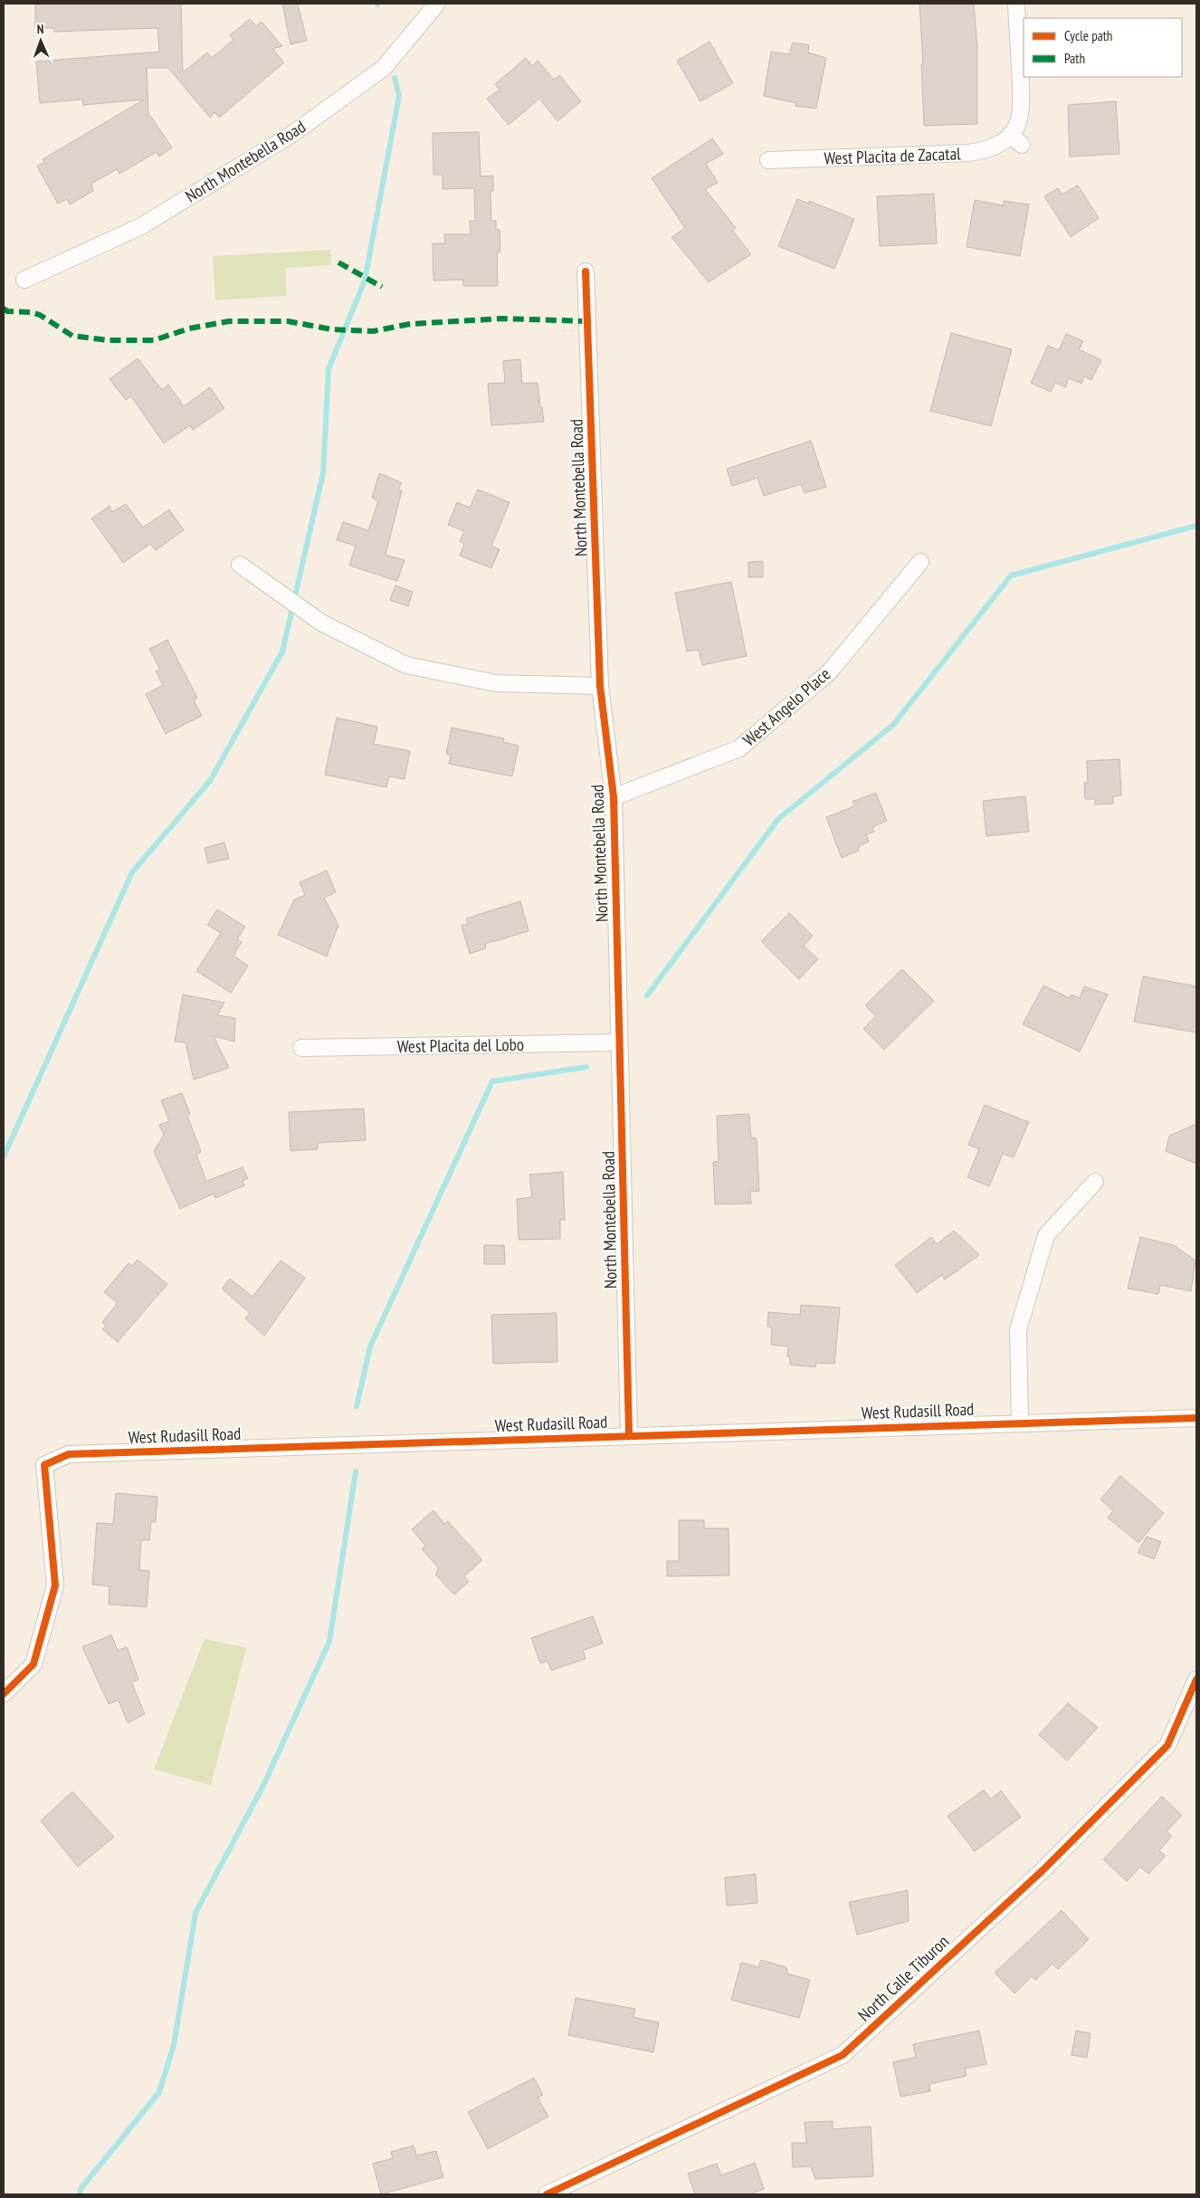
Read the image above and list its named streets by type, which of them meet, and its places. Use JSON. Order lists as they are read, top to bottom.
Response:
{
  "streets": {
    "street": [
      "West Placita de Zacatal",
      "North Montebella Road",
      "West Angelo Place",
      "West Placita del Lobo",
      "West Rudasill Road",
      "North Calle Tiburon"
    ]
  },
  "crossings": [
    ["North Montebella Road", "West Angelo Place"],
    ["North Montebella Road", "West Placita del Lobo"],
    ["North Montebella Road", "West Rudasill Road"]
  ],
  "legend": ["Cycle path", "Path"],
  "north": "top"
}
